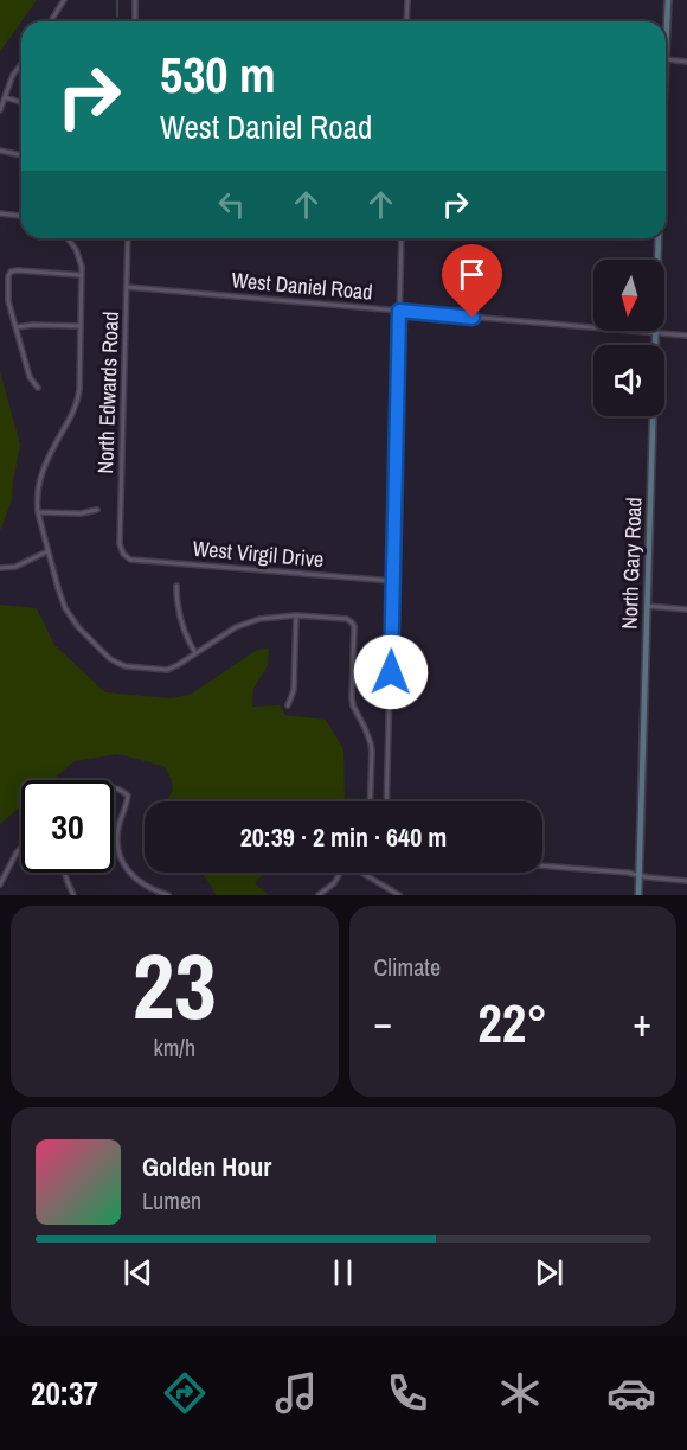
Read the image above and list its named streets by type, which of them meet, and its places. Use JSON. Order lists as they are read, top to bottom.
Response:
{
  "streets": {
    "street": [
      "West Daniel Road",
      "North Edwards Road",
      "West Virgil Drive",
      "North Gary Road"
    ]
  },
  "crossings": [
    ["West Daniel Road", "North Edwards Road"],
    ["West Daniel Road", "North Gary Road"],
    ["North Edwards Road", "West Virgil Drive"]
  ],
  "north": "bottom",
  "page": {
    "turn": ["530 m", "West Daniel Road"],
    "limit": "30",
    "trip": "20:39 · 2 min · 640 m",
    "tile": [
      ["23", "km/h"],
      "Climate"
    ],
    "heat": ["−", "22°", "+"],
    "song": ["Golden Hour", "Lumen"],
    "tabs": "20:37"
  }
}
